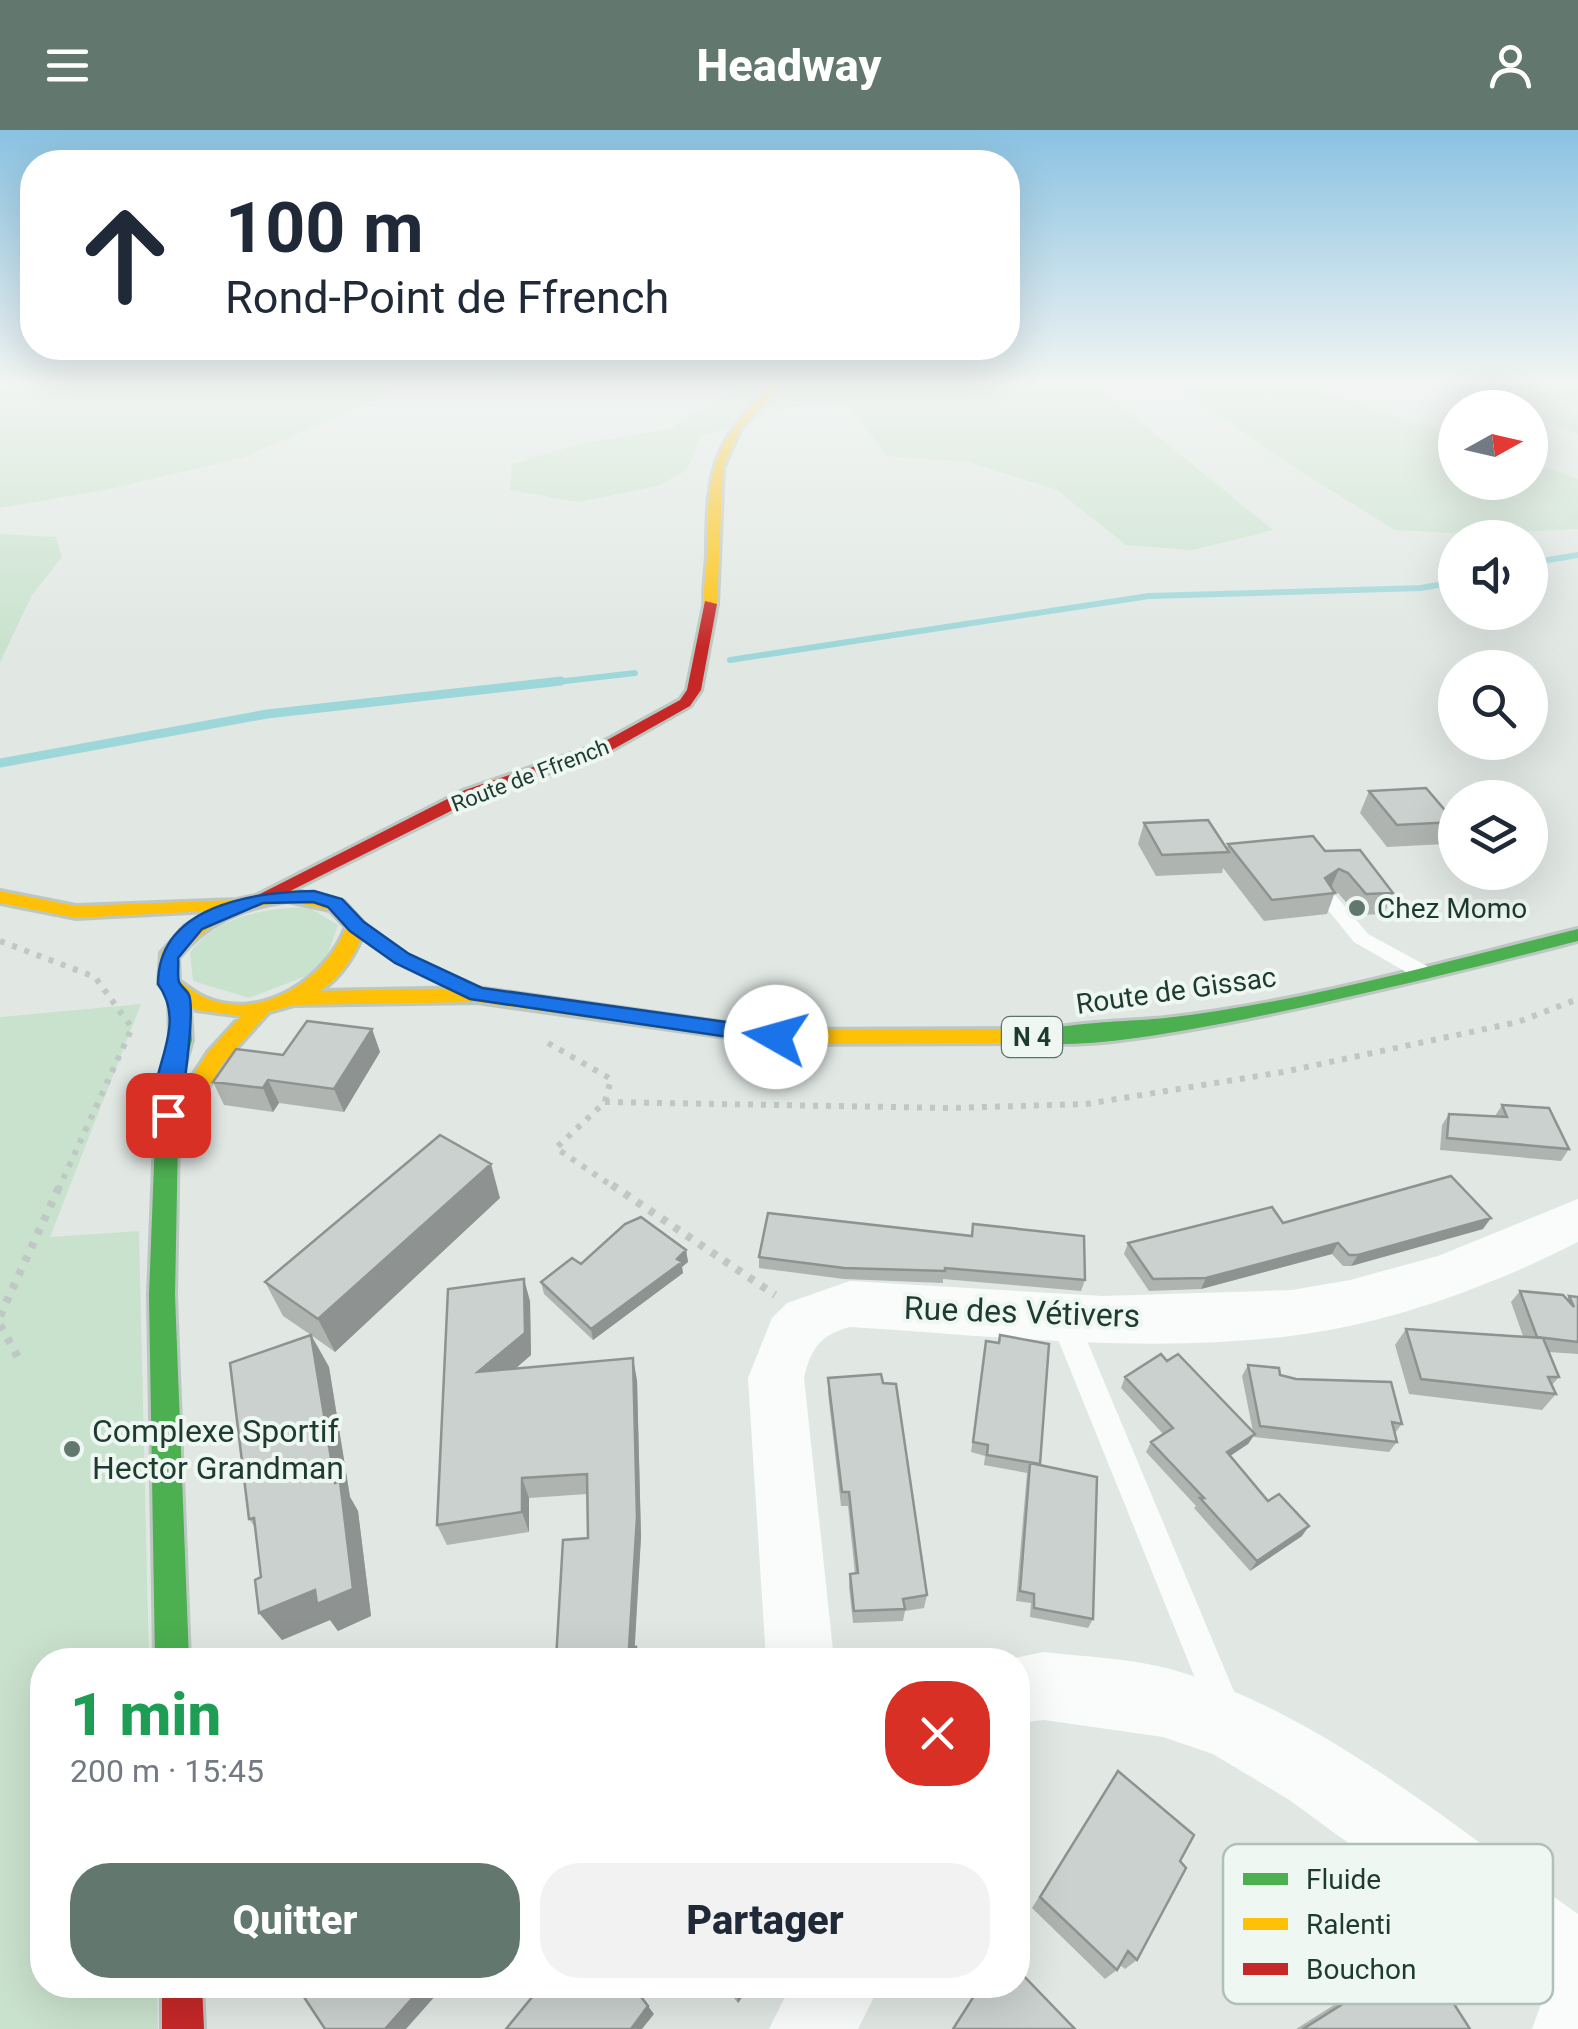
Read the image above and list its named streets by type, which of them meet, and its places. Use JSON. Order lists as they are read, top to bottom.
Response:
{
  "streets": {
    "main road": ["Route de Ffrench", "Route de Gissac", "N 4"],
    "street": ["Rue des Vétivers"]
  },
  "places": ["Chez Momo", "Complexe Sportif Hector Grandman"],
  "legend": ["Fluide", "Ralenti", "Bouchon"],
  "north": "right",
  "page": {
    "header": "Headway",
    "turn": ["100 m", "Rond-Point de Ffrench"],
    "heading": ["1 min", "200 m · 15:45"],
    "buttons": ["Quitter", "Partager"]
  }
}
